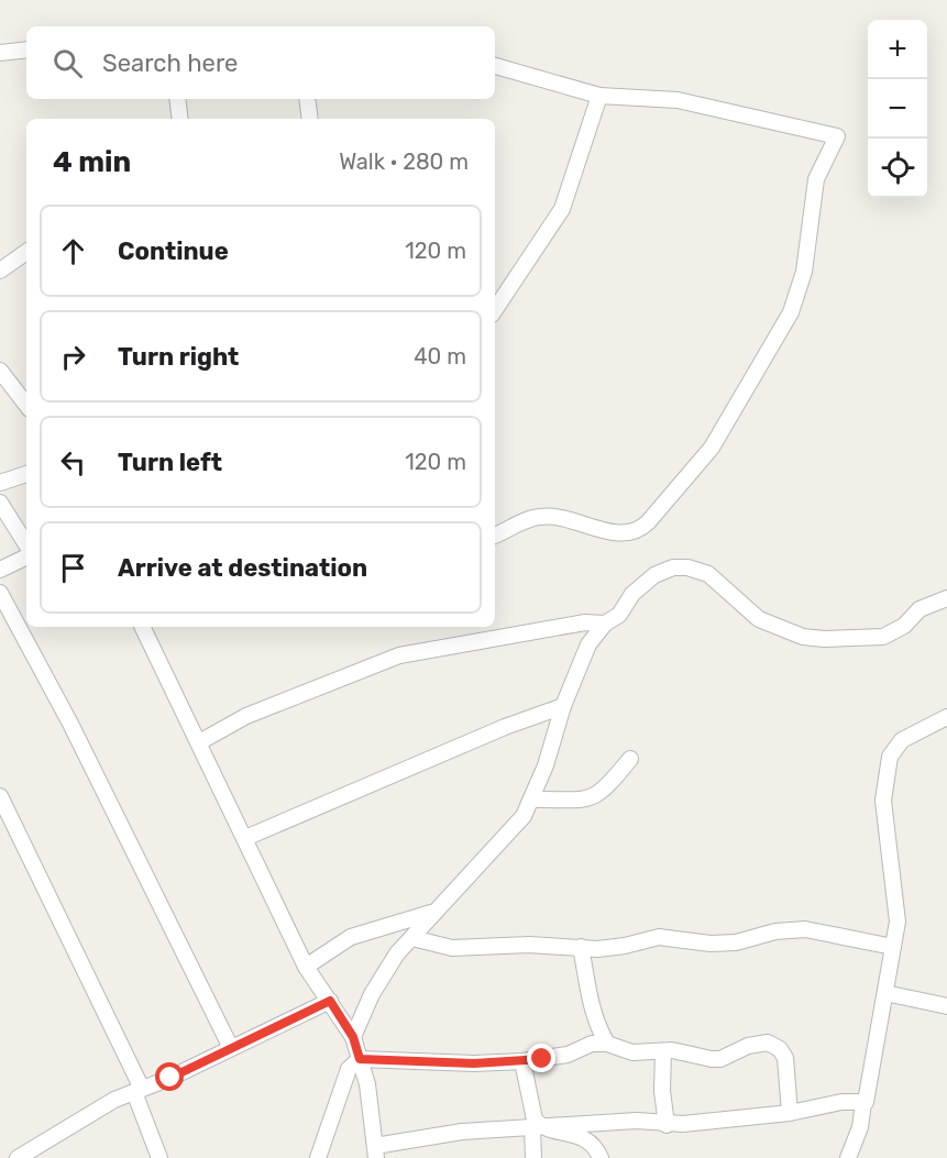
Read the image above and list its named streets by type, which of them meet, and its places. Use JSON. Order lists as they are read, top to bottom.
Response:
{
  "page": {
    "map_buttons": ["+", "−"],
    "search": "Search here",
    "heading": ["4 min", "Walk · 280 m"],
    "list": [
      ["Continue", "120 m"],
      ["Turn right", "40 m"],
      ["Turn left", "120 m"],
      "Arrive at destination"
    ]
  }
}
